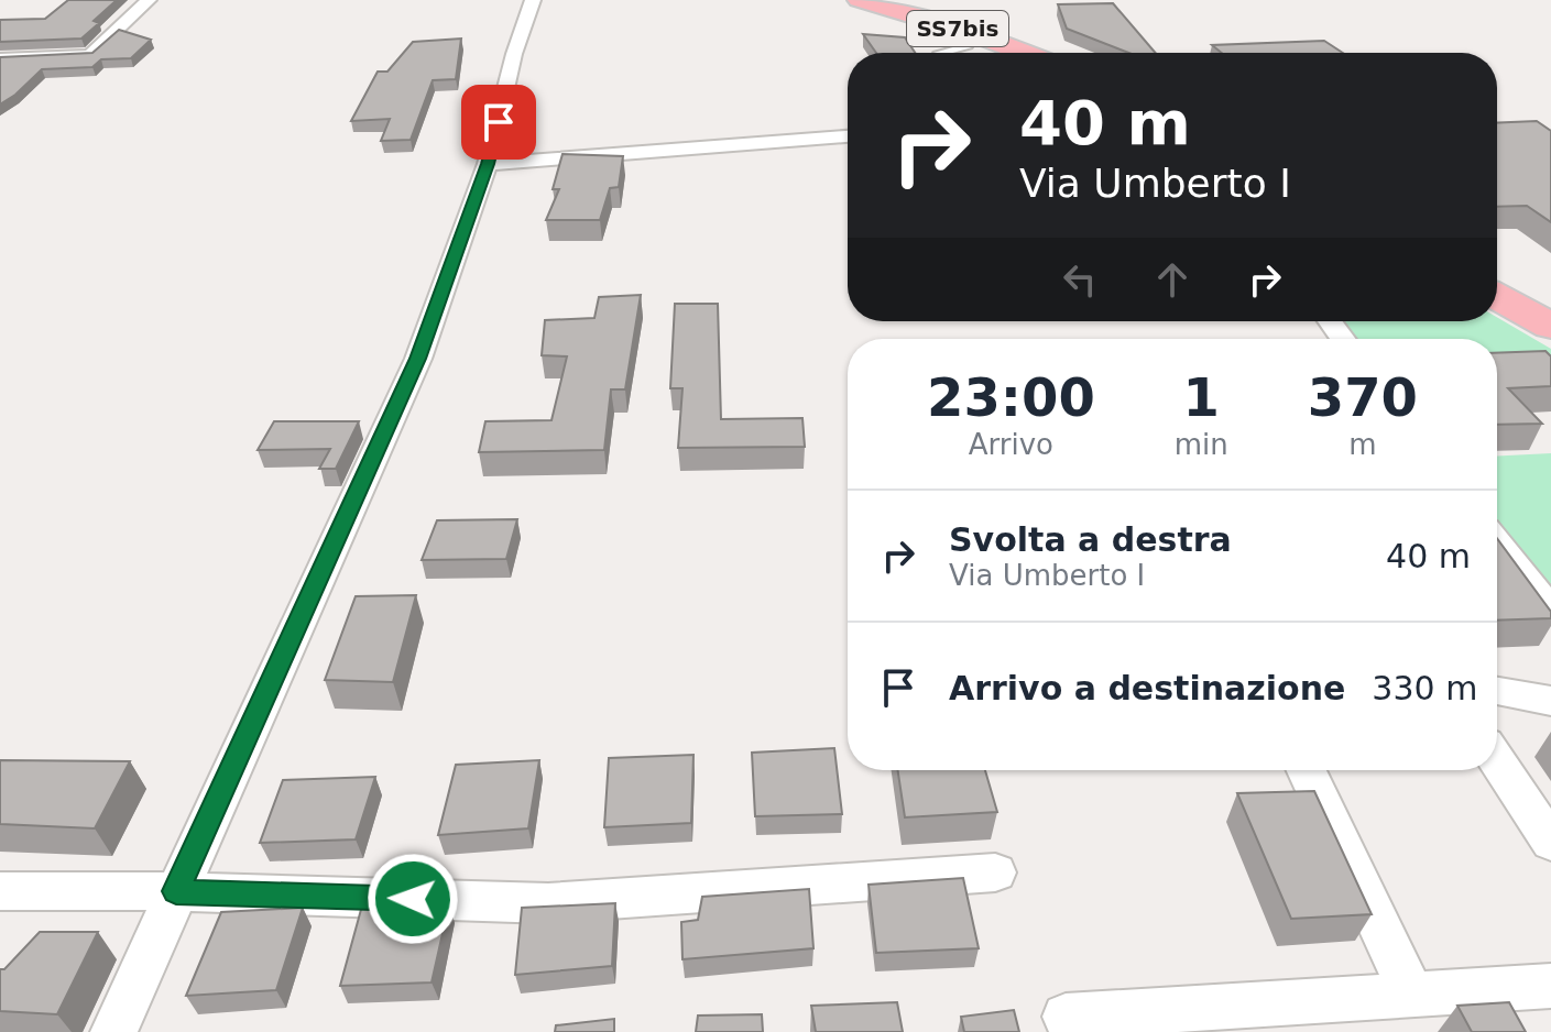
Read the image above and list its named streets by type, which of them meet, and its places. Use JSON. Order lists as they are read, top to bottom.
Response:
{
  "streets": {
    "main road": ["SS7bis"]
  },
  "page": {
    "turn": ["40 m", "Via Umberto I"],
    "eta": [
      "23:00",
      "Arrivo",
      "1",
      "min",
      "370",
      "m"
    ],
    "list": [
      {
        "name": "Svolta a destra",
        "note": "Via Umberto I",
        "value": "40 m"
      },
      {
        "name": "Arrivo a destinazione",
        "value": "330 m"
      }
    ]
  }
}
